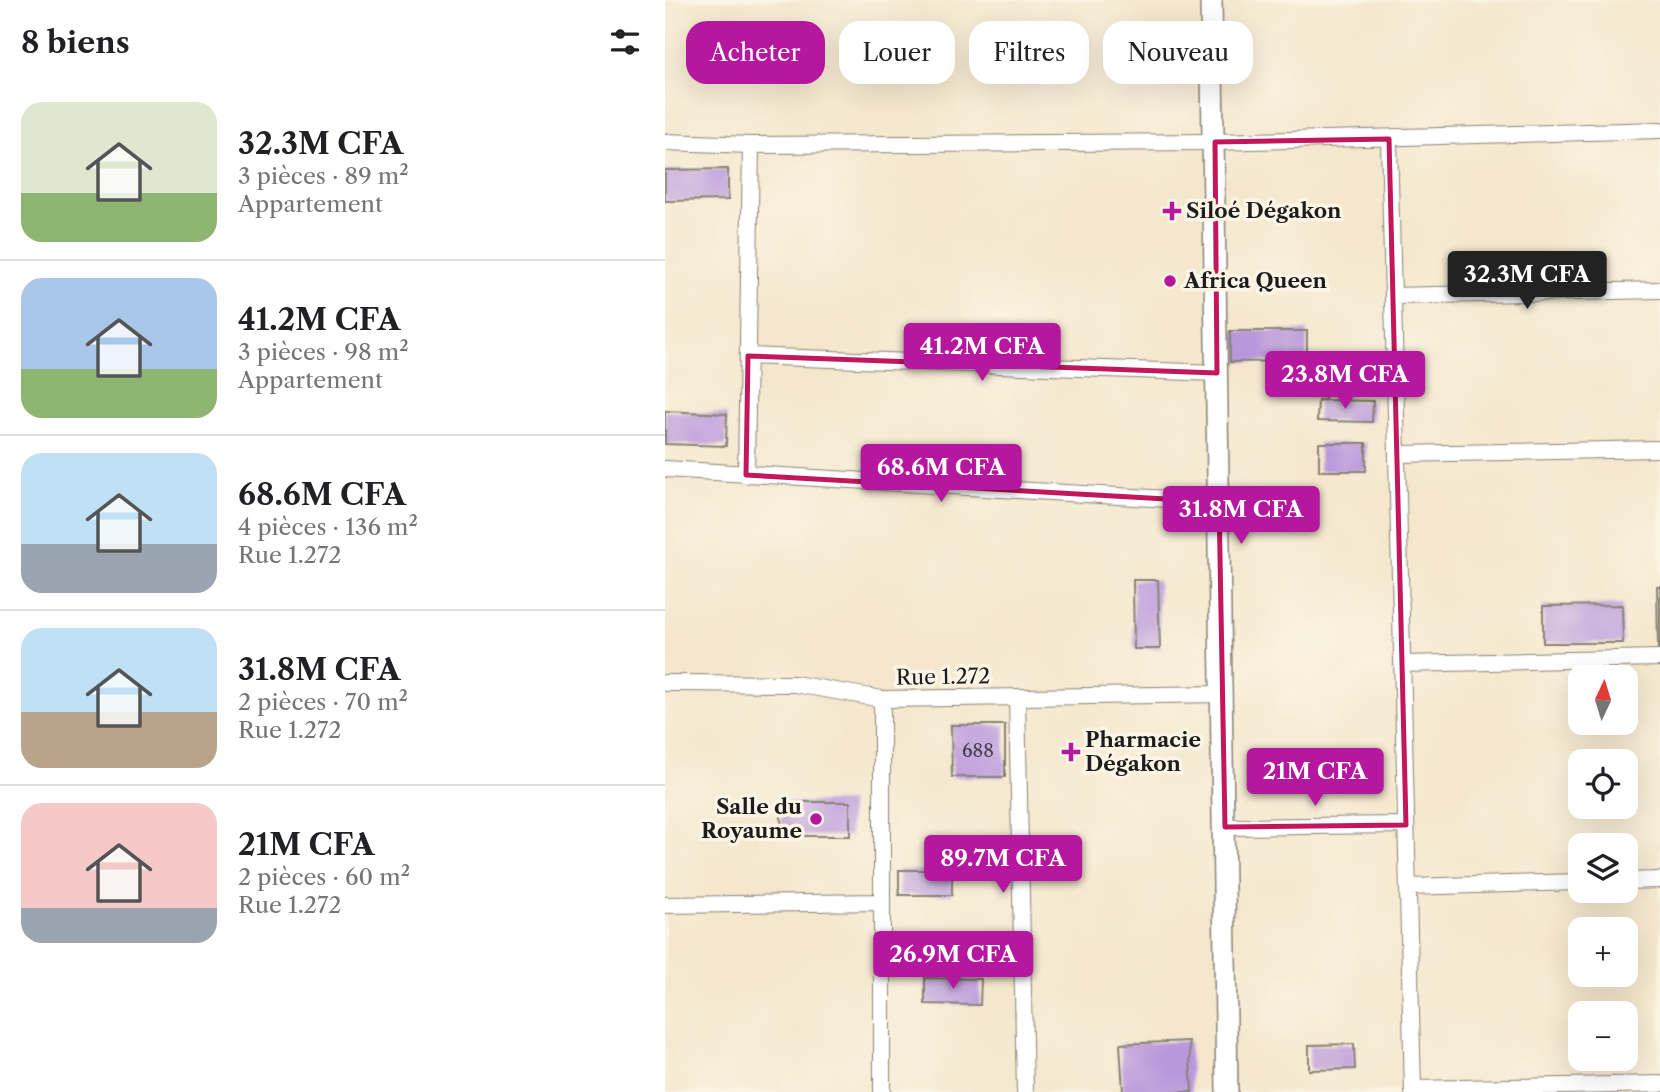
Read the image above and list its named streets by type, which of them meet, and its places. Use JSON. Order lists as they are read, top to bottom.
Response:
{
  "streets": {
    "street": ["Rue 1.272"]
  },
  "places": {
    "health": ["Siloé Dégakon", "Pharmacie Dégakon"],
    "other": ["Africa Queen", "Salle du Royaume"]
  },
  "house_numbers": ["688"],
  "north": "top",
  "page": {
    "heading": "8 biens",
    "chip": [
      "Acheter",
      "Louer",
      "Filtres",
      "Nouveau"
    ],
    "list": [
      {
        "name": "32.3M CFA",
        "note": "3 pièces · 89 m² · Appartement"
      },
      {
        "name": "41.2M CFA",
        "note": "3 pièces · 98 m² · Appartement"
      },
      {
        "name": "68.6M CFA",
        "note": "4 pièces · 136 m² · Rue 1.272"
      },
      {
        "name": "31.8M CFA",
        "note": "2 pièces · 70 m² · Rue 1.272"
      },
      {
        "name": "21M CFA",
        "note": "2 pièces · 60 m² · Rue 1.272"
      }
    ],
    "price": [
      "32.3M CFA",
      "41.2M CFA",
      "23.8M CFA",
      "68.6M CFA",
      "31.8M CFA",
      "21M CFA",
      "89.7M CFA",
      "26.9M CFA"
    ],
    "map_buttons": ["+", "−"]
  }
}
